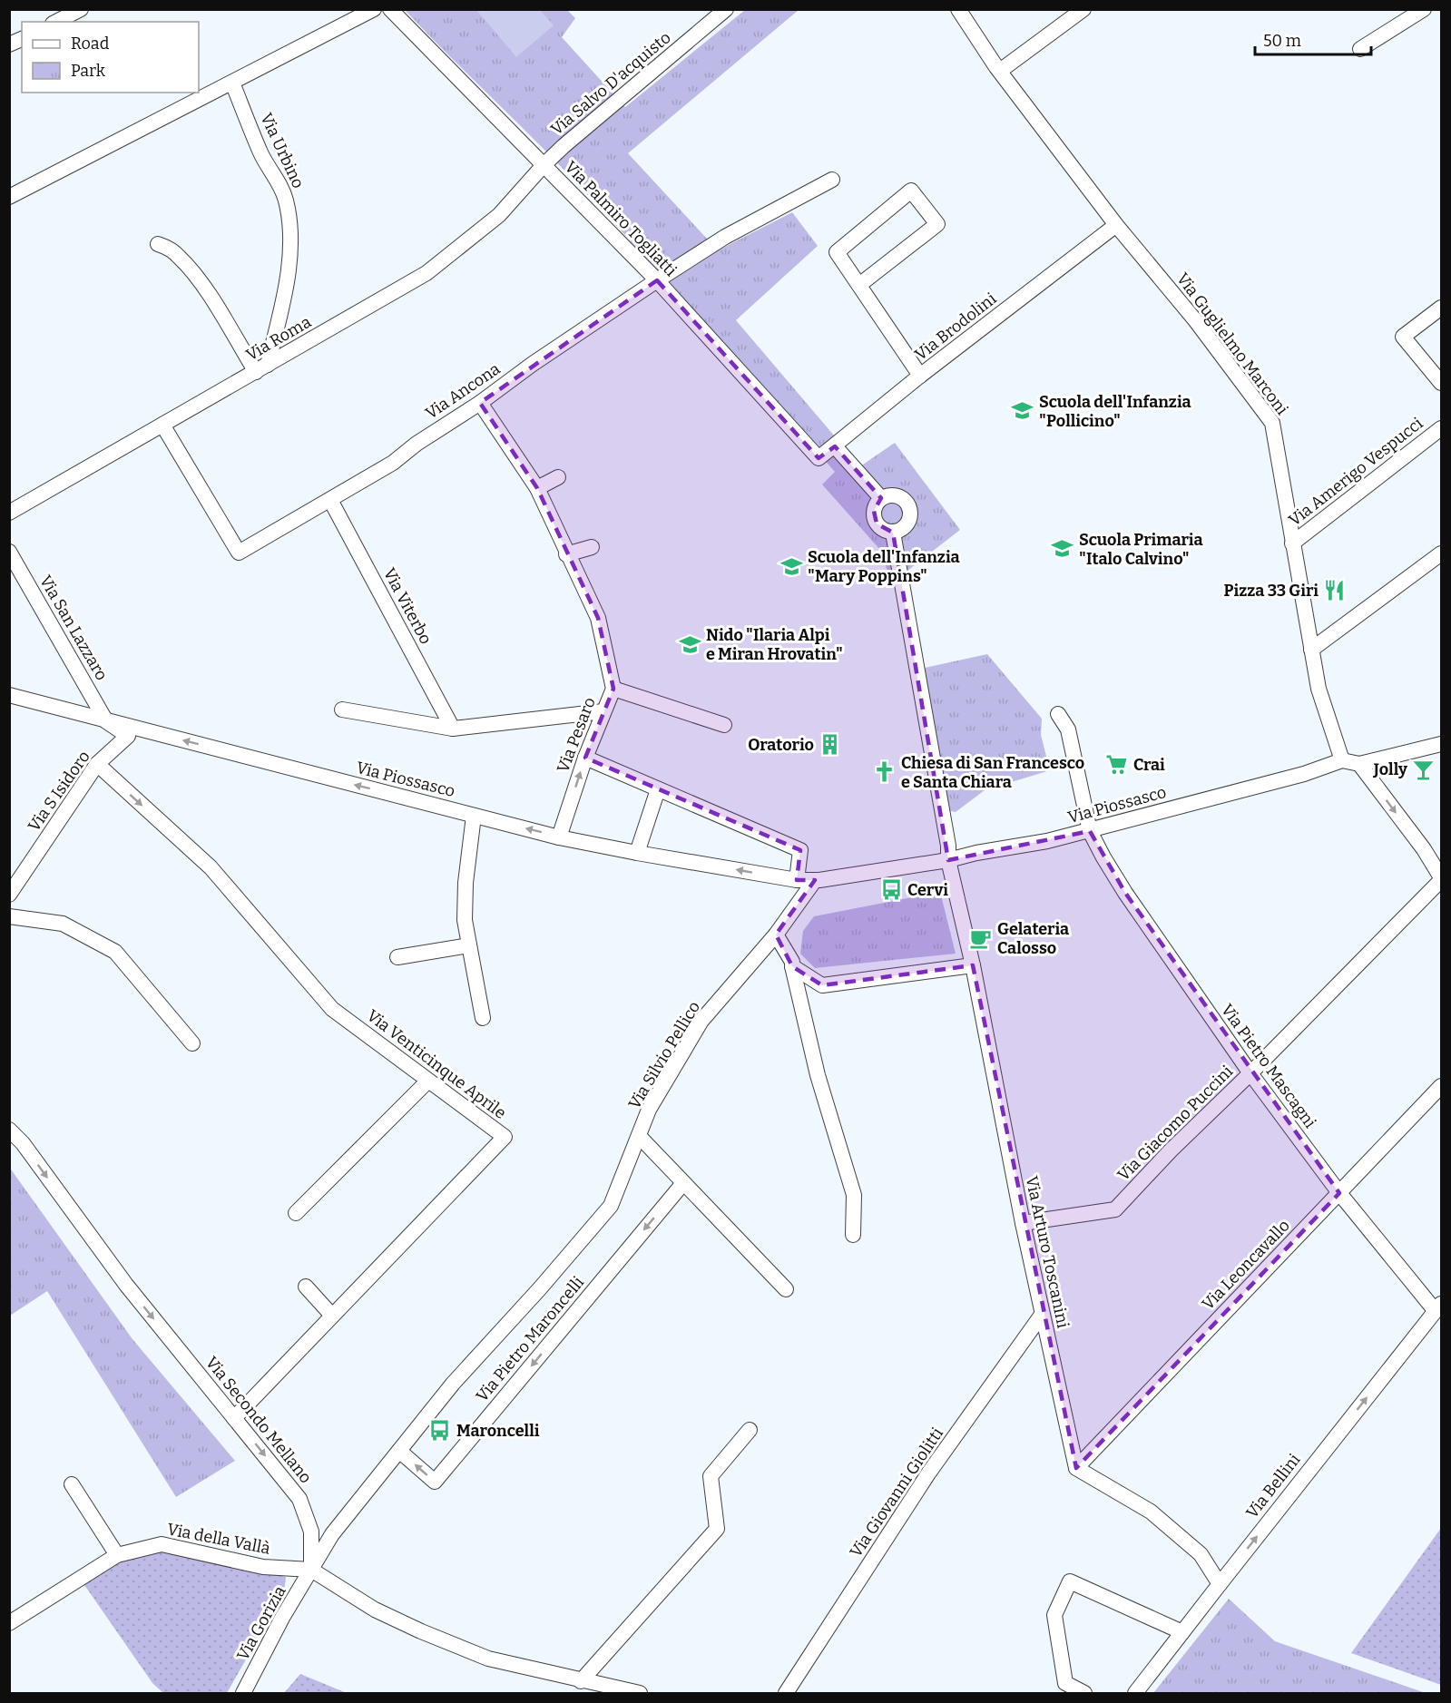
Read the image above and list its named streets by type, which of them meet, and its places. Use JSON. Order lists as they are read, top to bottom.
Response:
{
  "streets": {
    "street": [
      "Via Salvo D'acquisto",
      "Via Urbino",
      "Via Palmiro Togliatti",
      "Via Brodolini",
      "Via Roma",
      "Via Guglielmo Marconi",
      "Via Ancona",
      "Via Amerigo Vespucci",
      "Via Viterbo",
      "Via San Lazzaro",
      "Via Pesaro",
      "Via Piossasco",
      "Via S Isidoro",
      "Via Silvio Pellico",
      "Via Venticinque Aprile",
      "Via Pietro Mascagni",
      "Via Giacomo Puccini",
      "Via Arturo Toscanini",
      "Via Leoncavallo",
      "Via Pietro Maroncelli",
      "Via Secondo Mellano",
      "Via Bellini",
      "Via Giovanni Giolitti",
      "Via della Vallà",
      "Via Gorizia"
    ]
  },
  "crossings": [
    ["Via Salvo D'acquisto", "Via Palmiro Togliatti"],
    ["Via Salvo D'acquisto", "Via Roma"],
    ["Via Urbino", "Via Roma"],
    ["Via Palmiro Togliatti", "Via Brodolini"],
    ["Via Palmiro Togliatti", "Via Roma"],
    ["Via Palmiro Togliatti", "Via Ancona"],
    ["Via Brodolini", "Via Guglielmo Marconi"],
    ["Via Roma", "Via Ancona"],
    ["Via Guglielmo Marconi", "Via Amerigo Vespucci"],
    ["Via Guglielmo Marconi", "Via Piossasco"],
    ["Via Ancona", "Via Viterbo"],
    ["Via Ancona", "Via Pesaro"],
    ["Via San Lazzaro", "Via Piossasco"],
    ["Via San Lazzaro", "Via S Isidoro"],
    ["Via Pesaro", "Via Piossasco"],
    ["Via Piossasco", "Via S Isidoro"],
    ["Via Piossasco", "Via Silvio Pellico"],
    ["Via Piossasco", "Via Pietro Mascagni"],
    ["Via Piossasco", "Via Arturo Toscanini"],
    ["Via S Isidoro", "Via Venticinque Aprile"],
    ["Via Silvio Pellico", "Via Pietro Maroncelli"],
    ["Via Venticinque Aprile", "Via Secondo Mellano"],
    ["Via Pietro Mascagni", "Via Giacomo Puccini"],
    ["Via Pietro Mascagni", "Via Leoncavallo"],
    ["Via Pietro Mascagni", "Via Bellini"],
    ["Via Giacomo Puccini", "Via Arturo Toscanini"],
    ["Via Arturo Toscanini", "Via Leoncavallo"],
    ["Via Arturo Toscanini", "Via Giovanni Giolitti"],
    ["Via Pietro Maroncelli", "Via Secondo Mellano"],
    ["Via Pietro Maroncelli", "Via della Vallà"],
    ["Via Pietro Maroncelli", "Via Gorizia"],
    ["Via Secondo Mellano", "Via della Vallà"],
    ["Via Secondo Mellano", "Via Gorizia"],
    ["Via della Vallà", "Via Gorizia"]
  ],
  "one_way": ["Via Secondo Mellano", "Via Bellini"],
  "places": {
    "school or university": [
      "Scuola dell'Infanzia \"Pollicino\"",
      "Scuola Primaria \"Italo Calvino\"",
      "Scuola dell'Infanzia \"Mary Poppins\"",
      "Nido \"Ilaria Alpi e Miran Hrovatin\""
    ],
    "restaurant": ["Pizza 33 Giri"],
    "building": ["Oratorio"],
    "supermarket": ["Crai"],
    "bar": ["Jolly"],
    "church": ["Chiesa di San Francesco e Santa Chiara"],
    "bus stop": ["Cervi", "Maroncelli"],
    "cafe": ["Gelateria Calosso"]
  },
  "legend": ["Road", "Park"],
  "scale_bar": "50 m"
}
